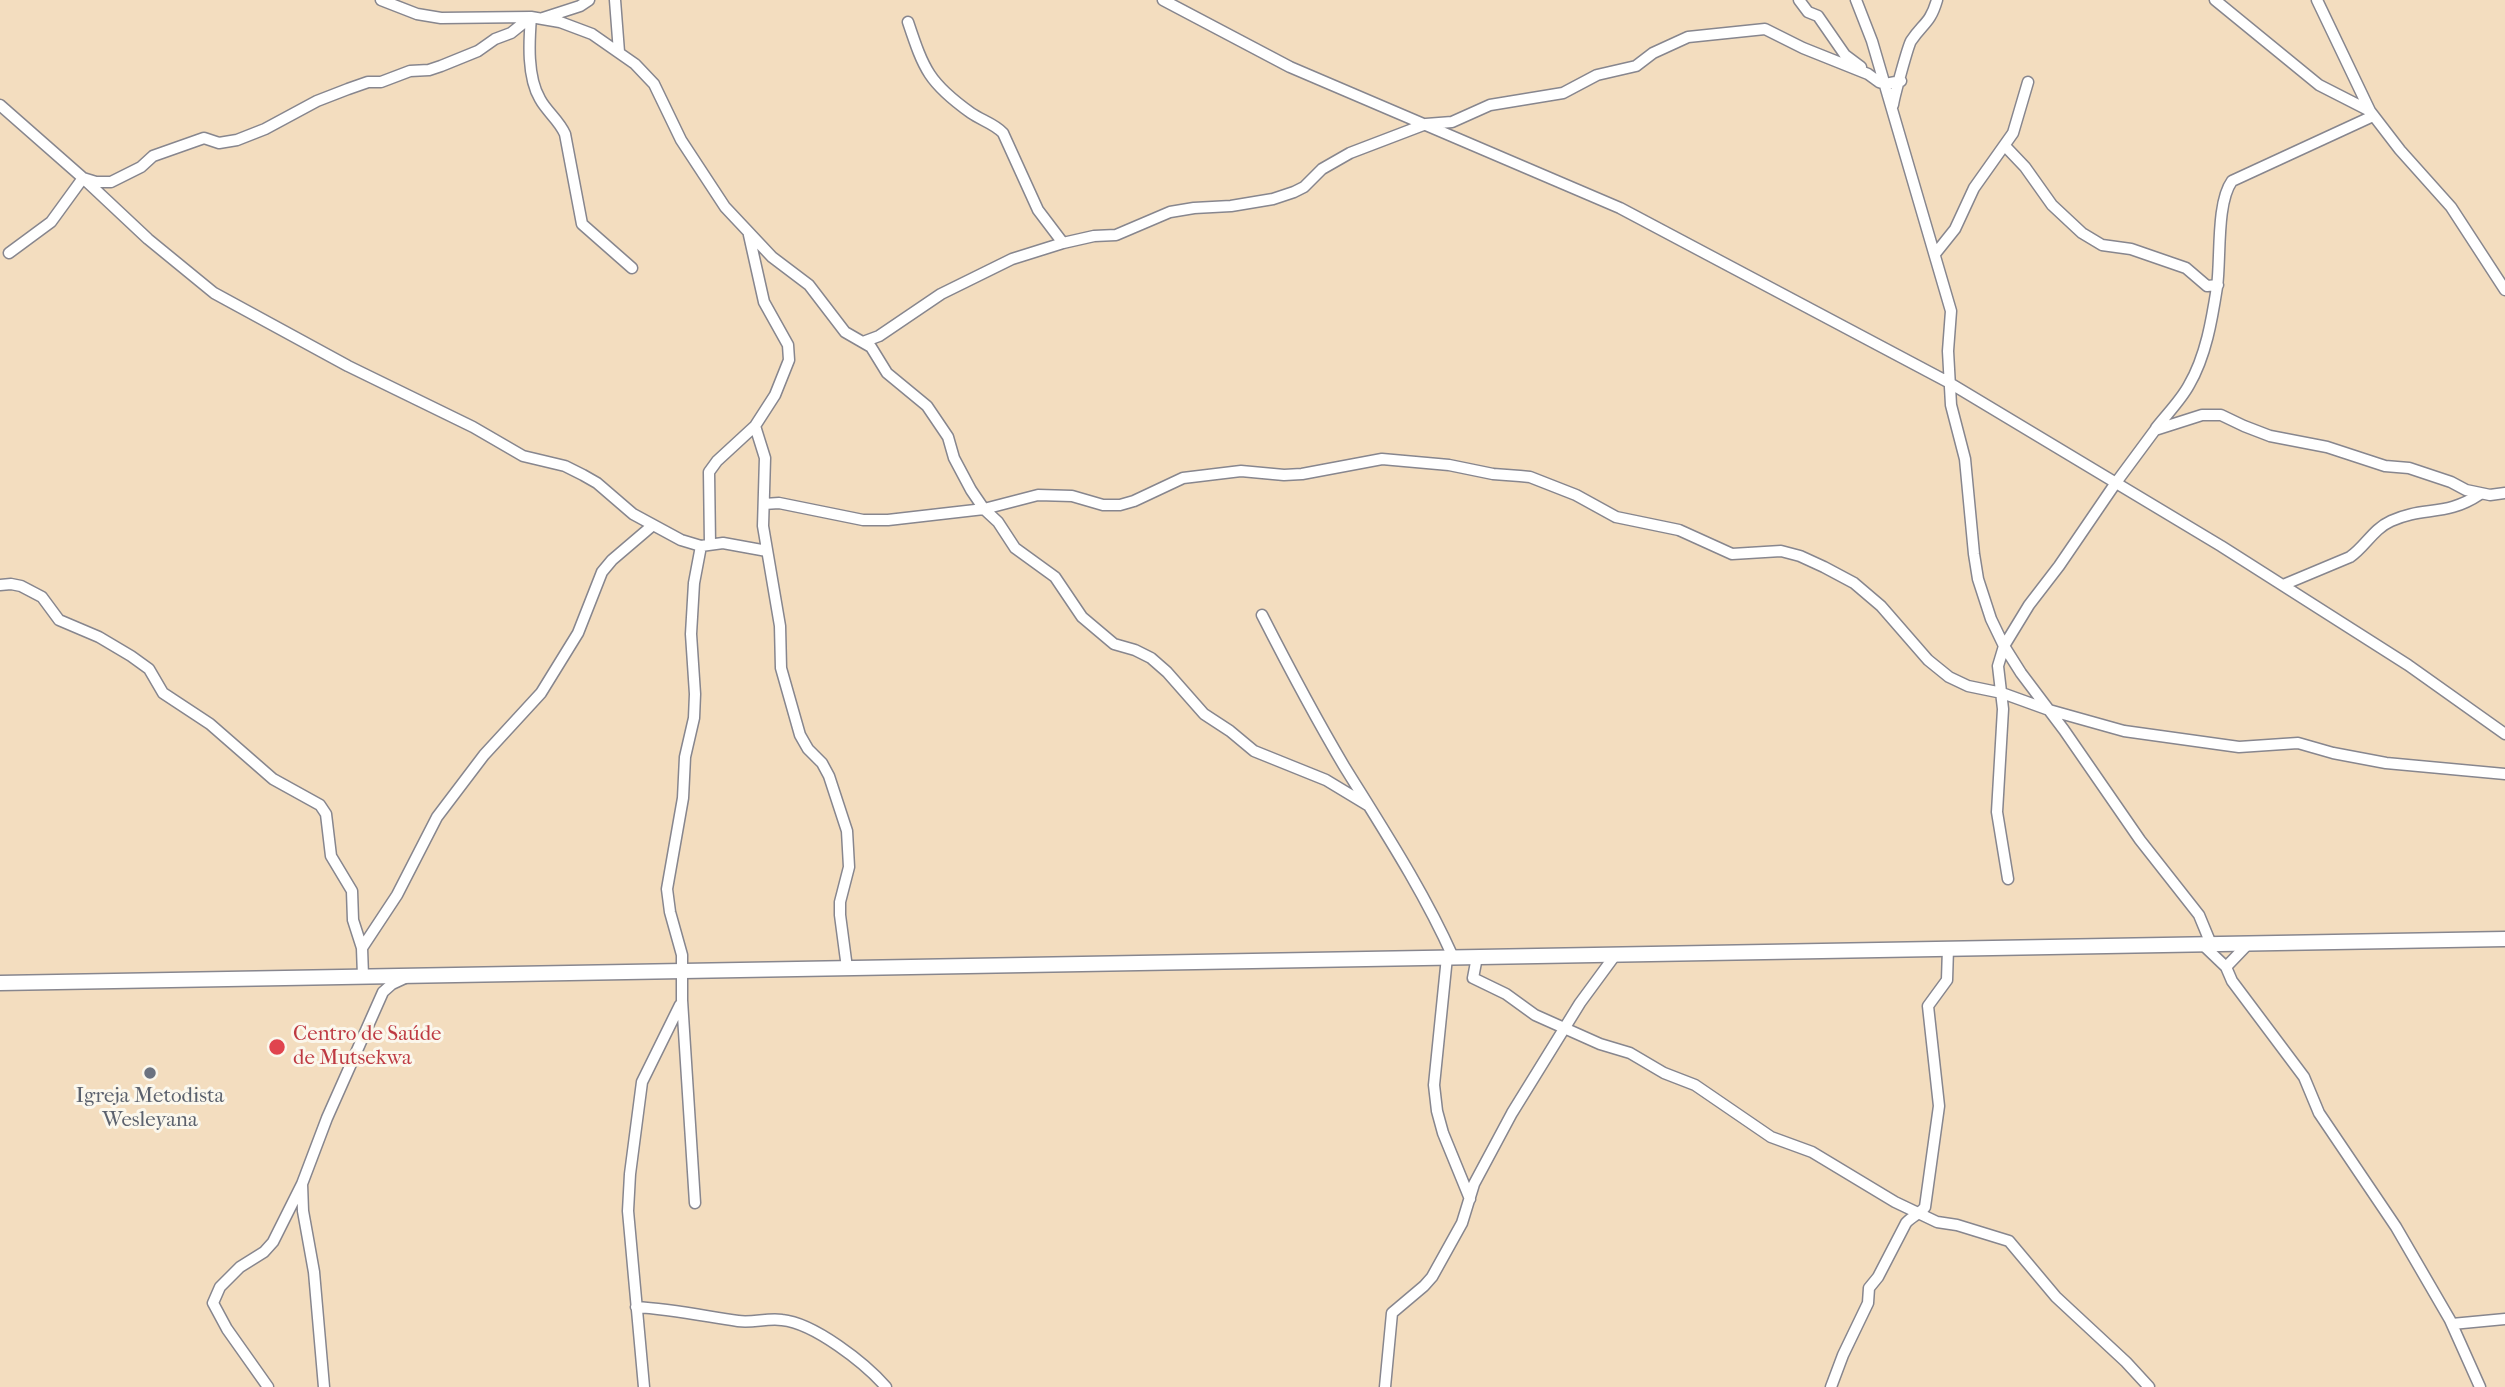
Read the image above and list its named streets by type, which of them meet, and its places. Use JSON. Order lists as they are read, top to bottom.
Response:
{
  "places": ["Centro de Saúde de Mutsekwa", "Igreja Metodista Wesleyana"]
}
